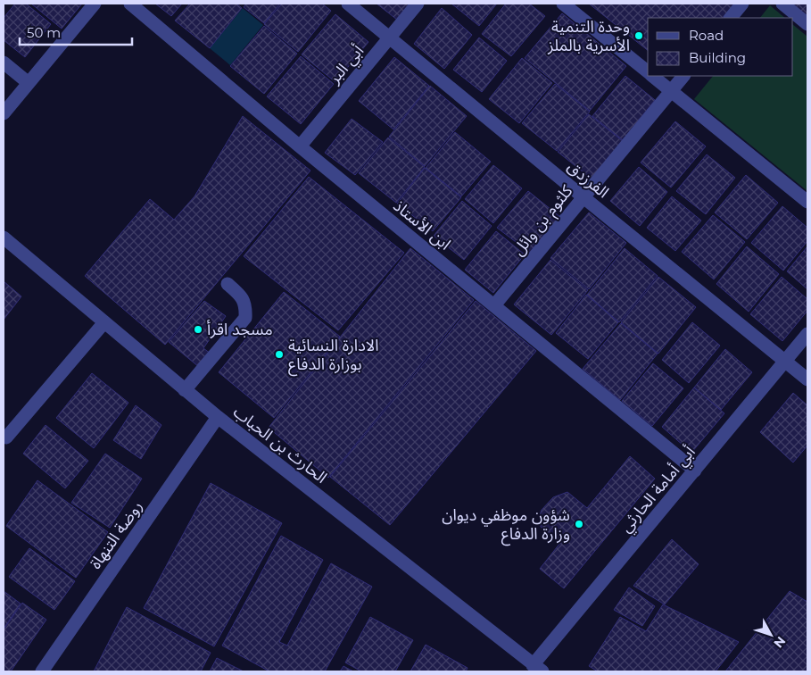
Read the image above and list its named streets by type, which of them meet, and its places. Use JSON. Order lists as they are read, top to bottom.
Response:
{
  "streets": {
    "street": [
      "أبي البر",
      "الفرزدق",
      "كلثوم بن وائل",
      "ابن الأستاذ",
      "الحارث بن الحباب",
      "أبي أمامة الحارثي",
      "روضة التنهاة"
    ]
  },
  "crossings": [
    ["أبي البر", "الفرزدق"],
    ["أبي البر", "ابن الأستاذ"],
    ["الفرزدق", "كلثوم بن وائل"],
    ["الفرزدق", "أبي أمامة الحارثي"],
    ["كلثوم بن وائل", "ابن الأستاذ"],
    ["ابن الأستاذ", "أبي أمامة الحارثي"],
    ["الحارث بن الحباب", "أبي أمامة الحارثي"],
    ["الحارث بن الحباب", "روضة التنهاة"]
  ],
  "places": [
    "وحدة التنمية الأسرية بالملز",
    "مسجد اقرأ",
    "الادارة النسائية بوزارة الدفاع",
    "شؤون موظفي ديوان وزارة الدفاع"
  ],
  "legend": ["Road", "Building"],
  "scale_bar": "50 m",
  "north": "bottom right"
}
